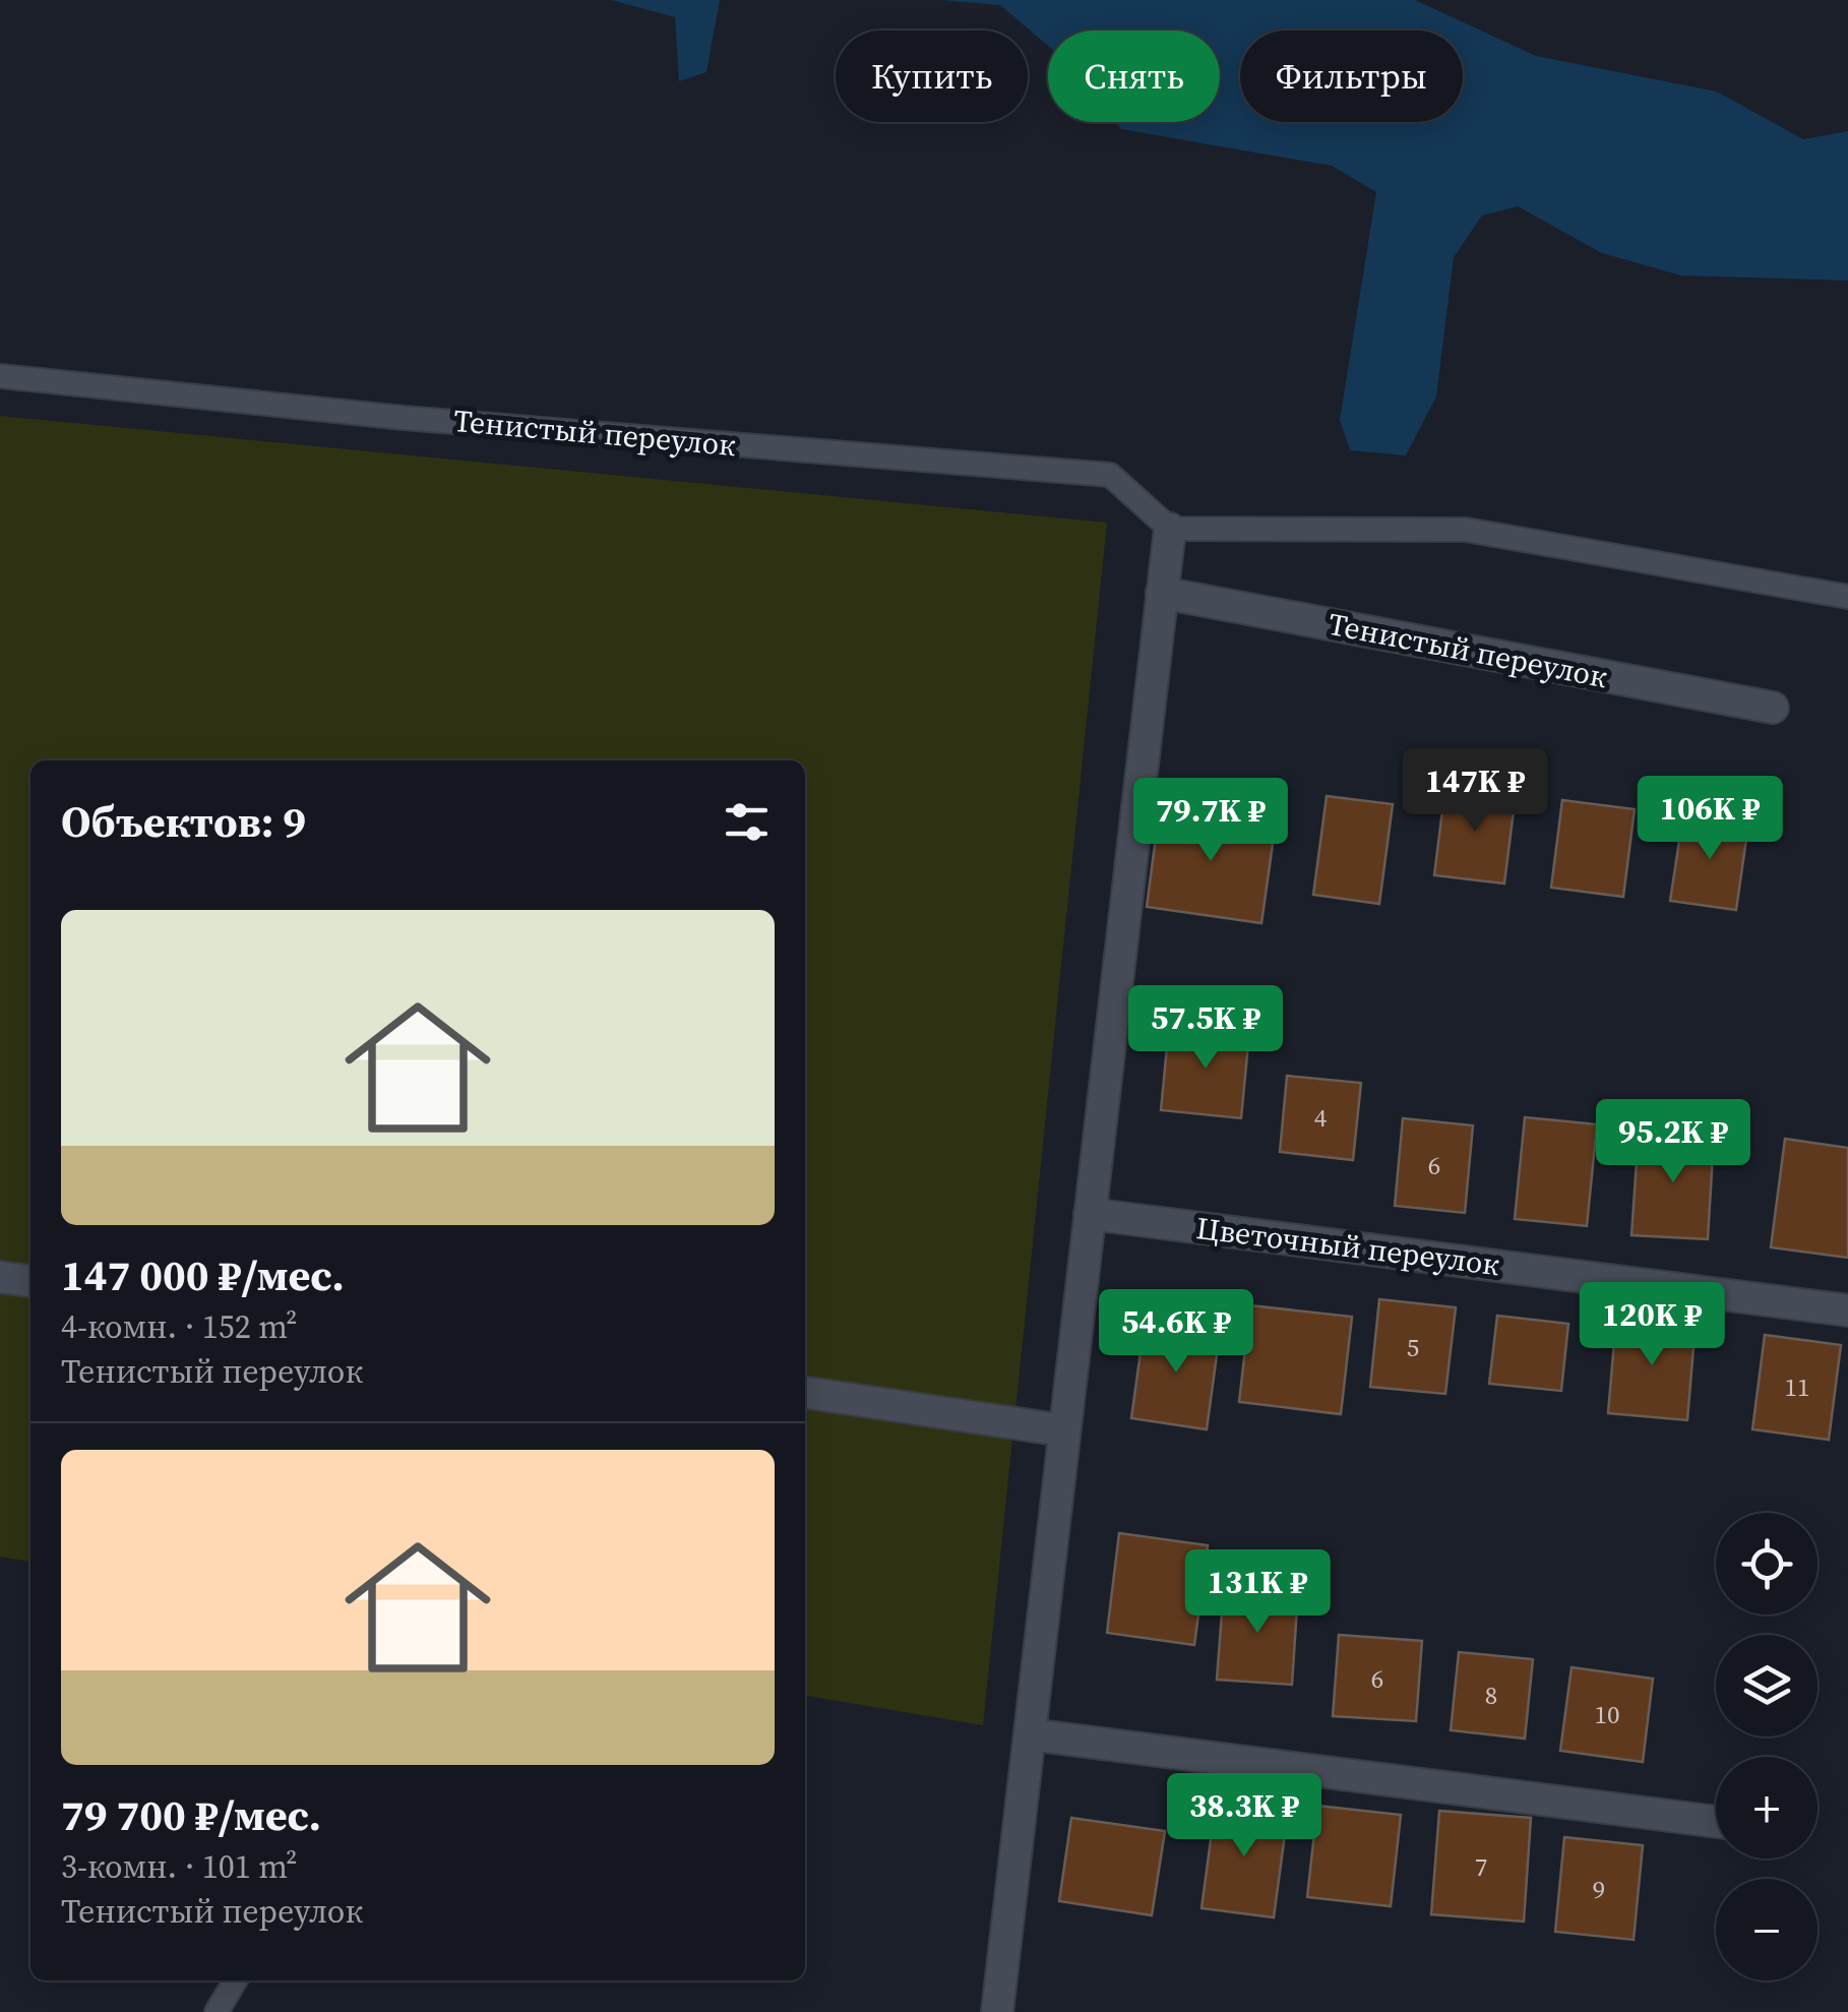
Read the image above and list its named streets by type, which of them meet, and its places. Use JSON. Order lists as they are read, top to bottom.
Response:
{
  "streets": {
    "street": ["Тенистый переулок", "Цветочный переулок"]
  },
  "house_numbers": [
    "4",
    "6",
    "5",
    "11",
    "6",
    "8",
    "10",
    "7",
    "9"
  ],
  "page": {
    "chip": ["Купить", "Снять", "Фильтры"],
    "price": [
      "147K ₽",
      "106K ₽",
      "79.7K ₽",
      "57.5K ₽",
      "95.2K ₽",
      "120K ₽",
      "54.6K ₽",
      "131K ₽",
      "38.3K ₽"
    ],
    "heading": "Объектов: 9",
    "list": [
      {
        "name": "147 000 ₽/мес.",
        "note": "4-комн. · 152 m² · Тенистый переулок"
      },
      {
        "name": "79 700 ₽/мес.",
        "note": "3-комн. · 101 m² · Тенистый переулок"
      }
    ],
    "map_buttons": ["+", "−"]
  }
}
